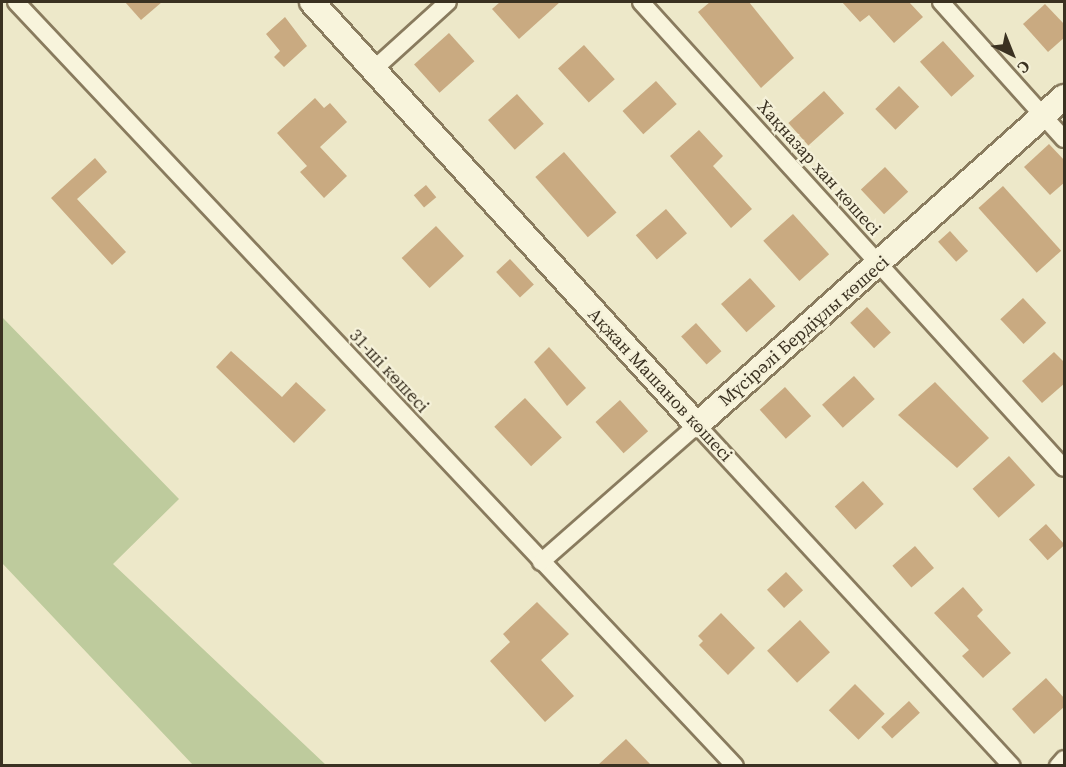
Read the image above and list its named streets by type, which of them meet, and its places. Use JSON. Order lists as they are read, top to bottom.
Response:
{
  "streets": {
    "street": [
      "Хақназар хан көшесі",
      "Мүсірәлі Бердіұлы көшесі",
      "31-ші көшесі",
      "Ақжан Машанов көшесі"
    ]
  },
  "crossings": [
    ["Хақназар хан көшесі", "Мүсірәлі Бердіұлы көшесі"],
    ["Мүсірәлі Бердіұлы көшесі", "31-ші көшесі"],
    ["Мүсірәлі Бердіұлы көшесі", "Ақжан Машанов көшесі"]
  ],
  "north": "bottom right"
}
